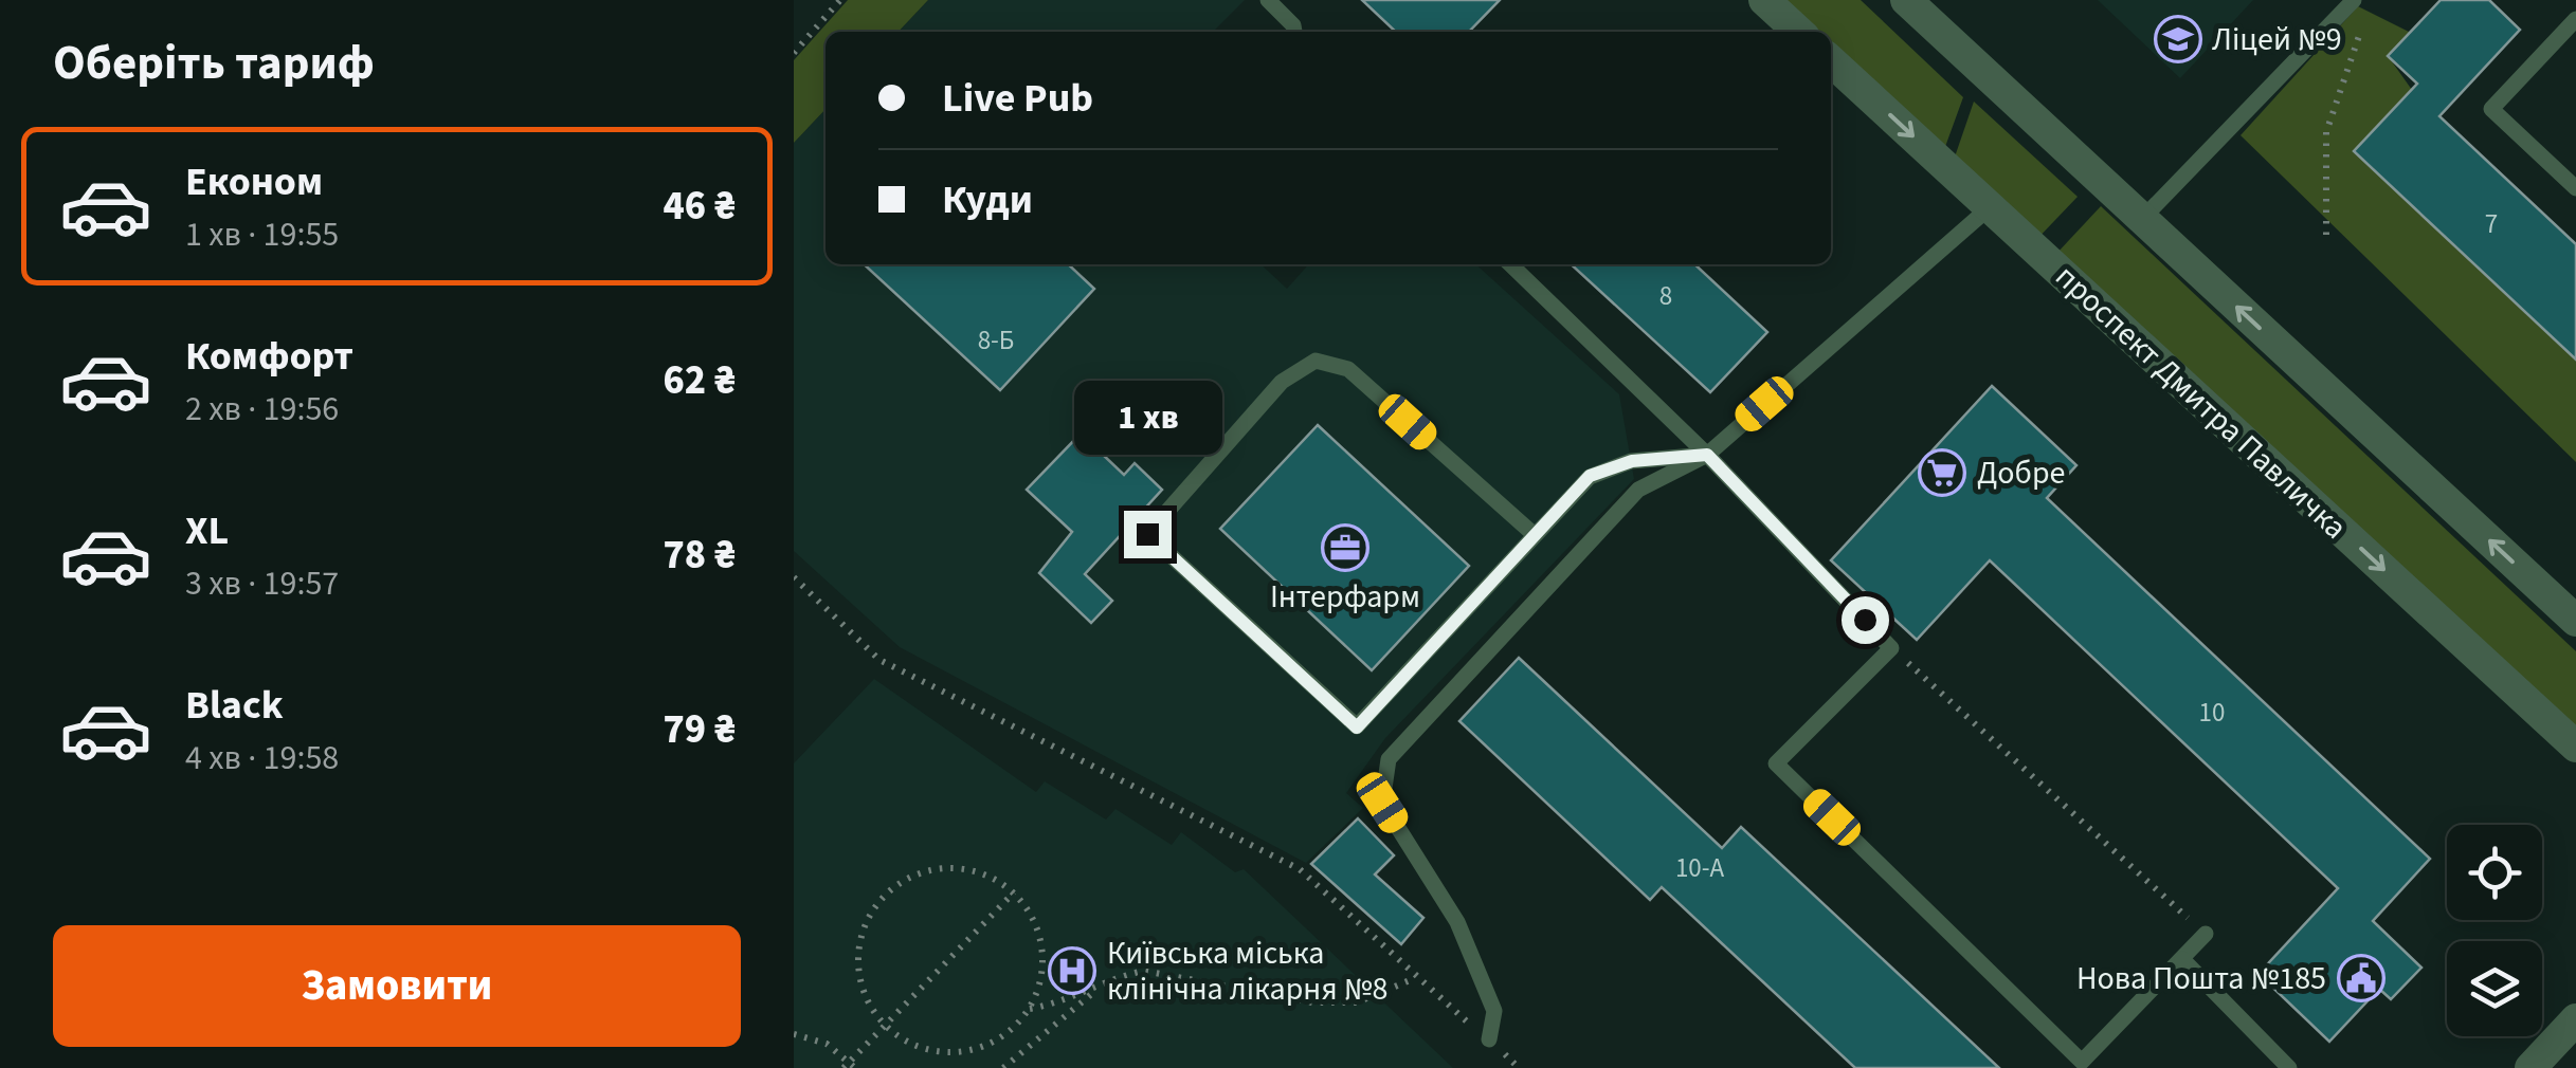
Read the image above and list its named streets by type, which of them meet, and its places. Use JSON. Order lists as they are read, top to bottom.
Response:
{
  "streets": {
    "street": ["проспект Дмитра Павличка"]
  },
  "places": {
    "school or university": ["Ліцей №9"],
    "supermarket": ["Добре"],
    "office": ["Інтерфарм"],
    "hospital": ["Київська міська клінічна лікарня №8"],
    "public building": ["Нова Пошта №185"]
  },
  "house_numbers": [
    "7",
    "8",
    "8-Б",
    "10",
    "10-А"
  ],
  "page": {
    "heading": "Оберіть тариф",
    "banner": ["Live Pub", "Куди"],
    "list": [
      {
        "name": "Економ",
        "note": "1 хв · 19:55",
        "value": "46 ₴"
      },
      {
        "name": "Комфорт",
        "note": "2 хв · 19:56",
        "value": "62 ₴"
      },
      {
        "name": "XL",
        "note": "3 хв · 19:57",
        "value": "78 ₴"
      },
      {
        "name": "Black",
        "note": "4 хв · 19:58",
        "value": "79 ₴"
      }
    ],
    "bubble": "1 хв",
    "buttons": "Замовити"
  }
}
